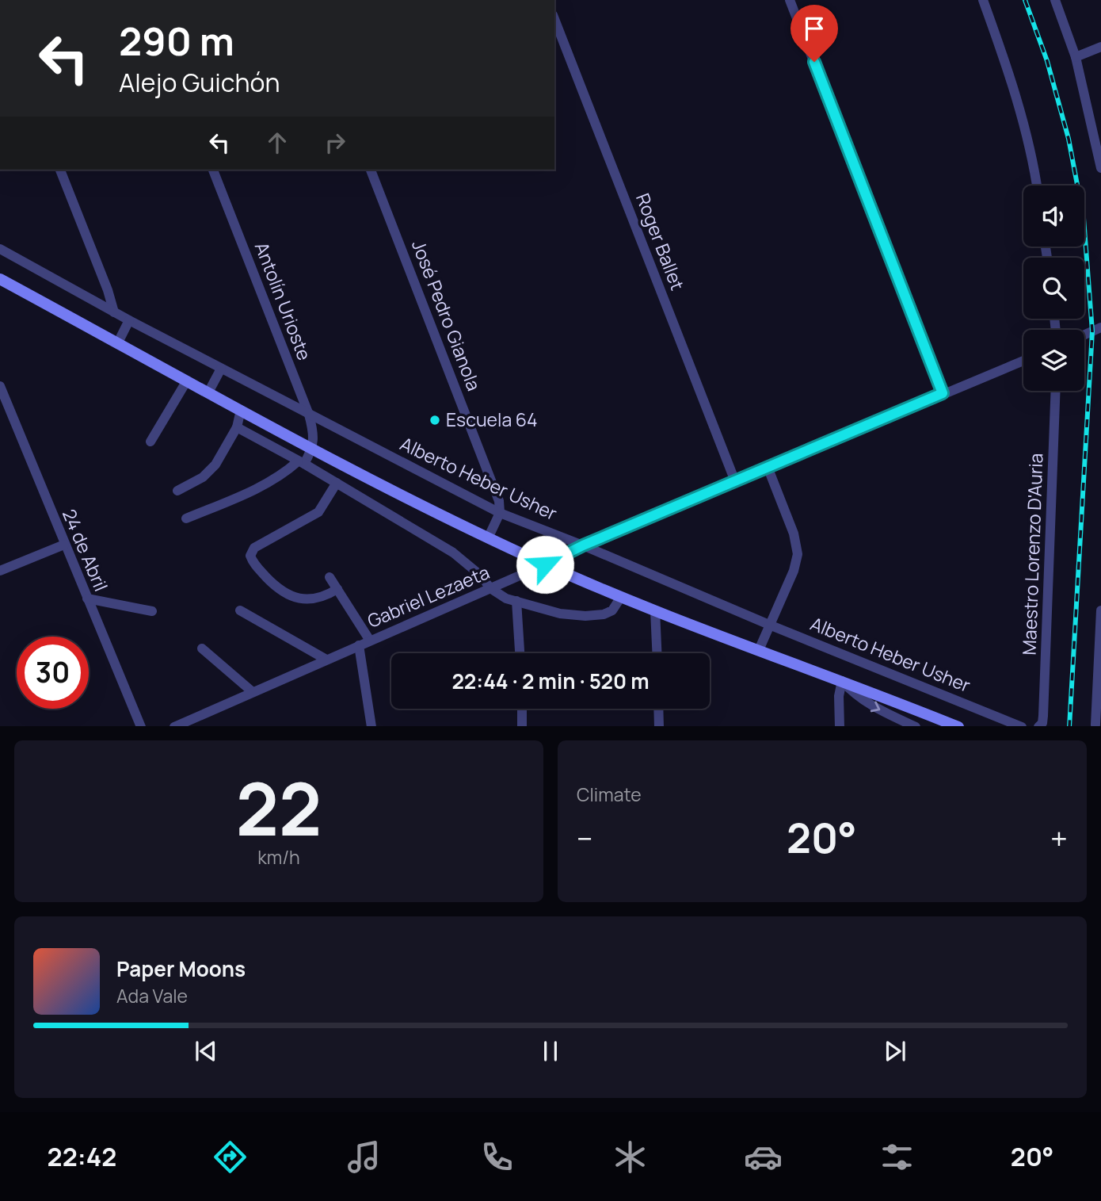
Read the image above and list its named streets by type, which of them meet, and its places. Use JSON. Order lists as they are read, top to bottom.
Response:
{
  "streets": {
    "street": [
      "Roger Ballet",
      "Antolín Urioste",
      "José Pedro Gianola",
      "Alberto Heber Usher",
      "24 de Abril",
      "Maestro Lorenzo D'Auria",
      "Gabriel Lezaeta"
    ]
  },
  "crossings": [
    ["Roger Ballet", "Gabriel Lezaeta"],
    ["Antolín Urioste", "Alberto Heber Usher"],
    ["José Pedro Gianola", "Alberto Heber Usher"],
    ["Alberto Heber Usher", "Gabriel Lezaeta"]
  ],
  "places": ["Escuela 64"],
  "page": {
    "turn": ["290 m", "Alejo Guichón"],
    "limit": "30",
    "trip": "22:44 · 2 min · 520 m",
    "tile": [
      ["22", "km/h"],
      "Climate"
    ],
    "heat": ["−", "20°", "+"],
    "song": ["Paper Moons", "Ada Vale"],
    "tabs": ["22:42", "20°"]
  }
}
